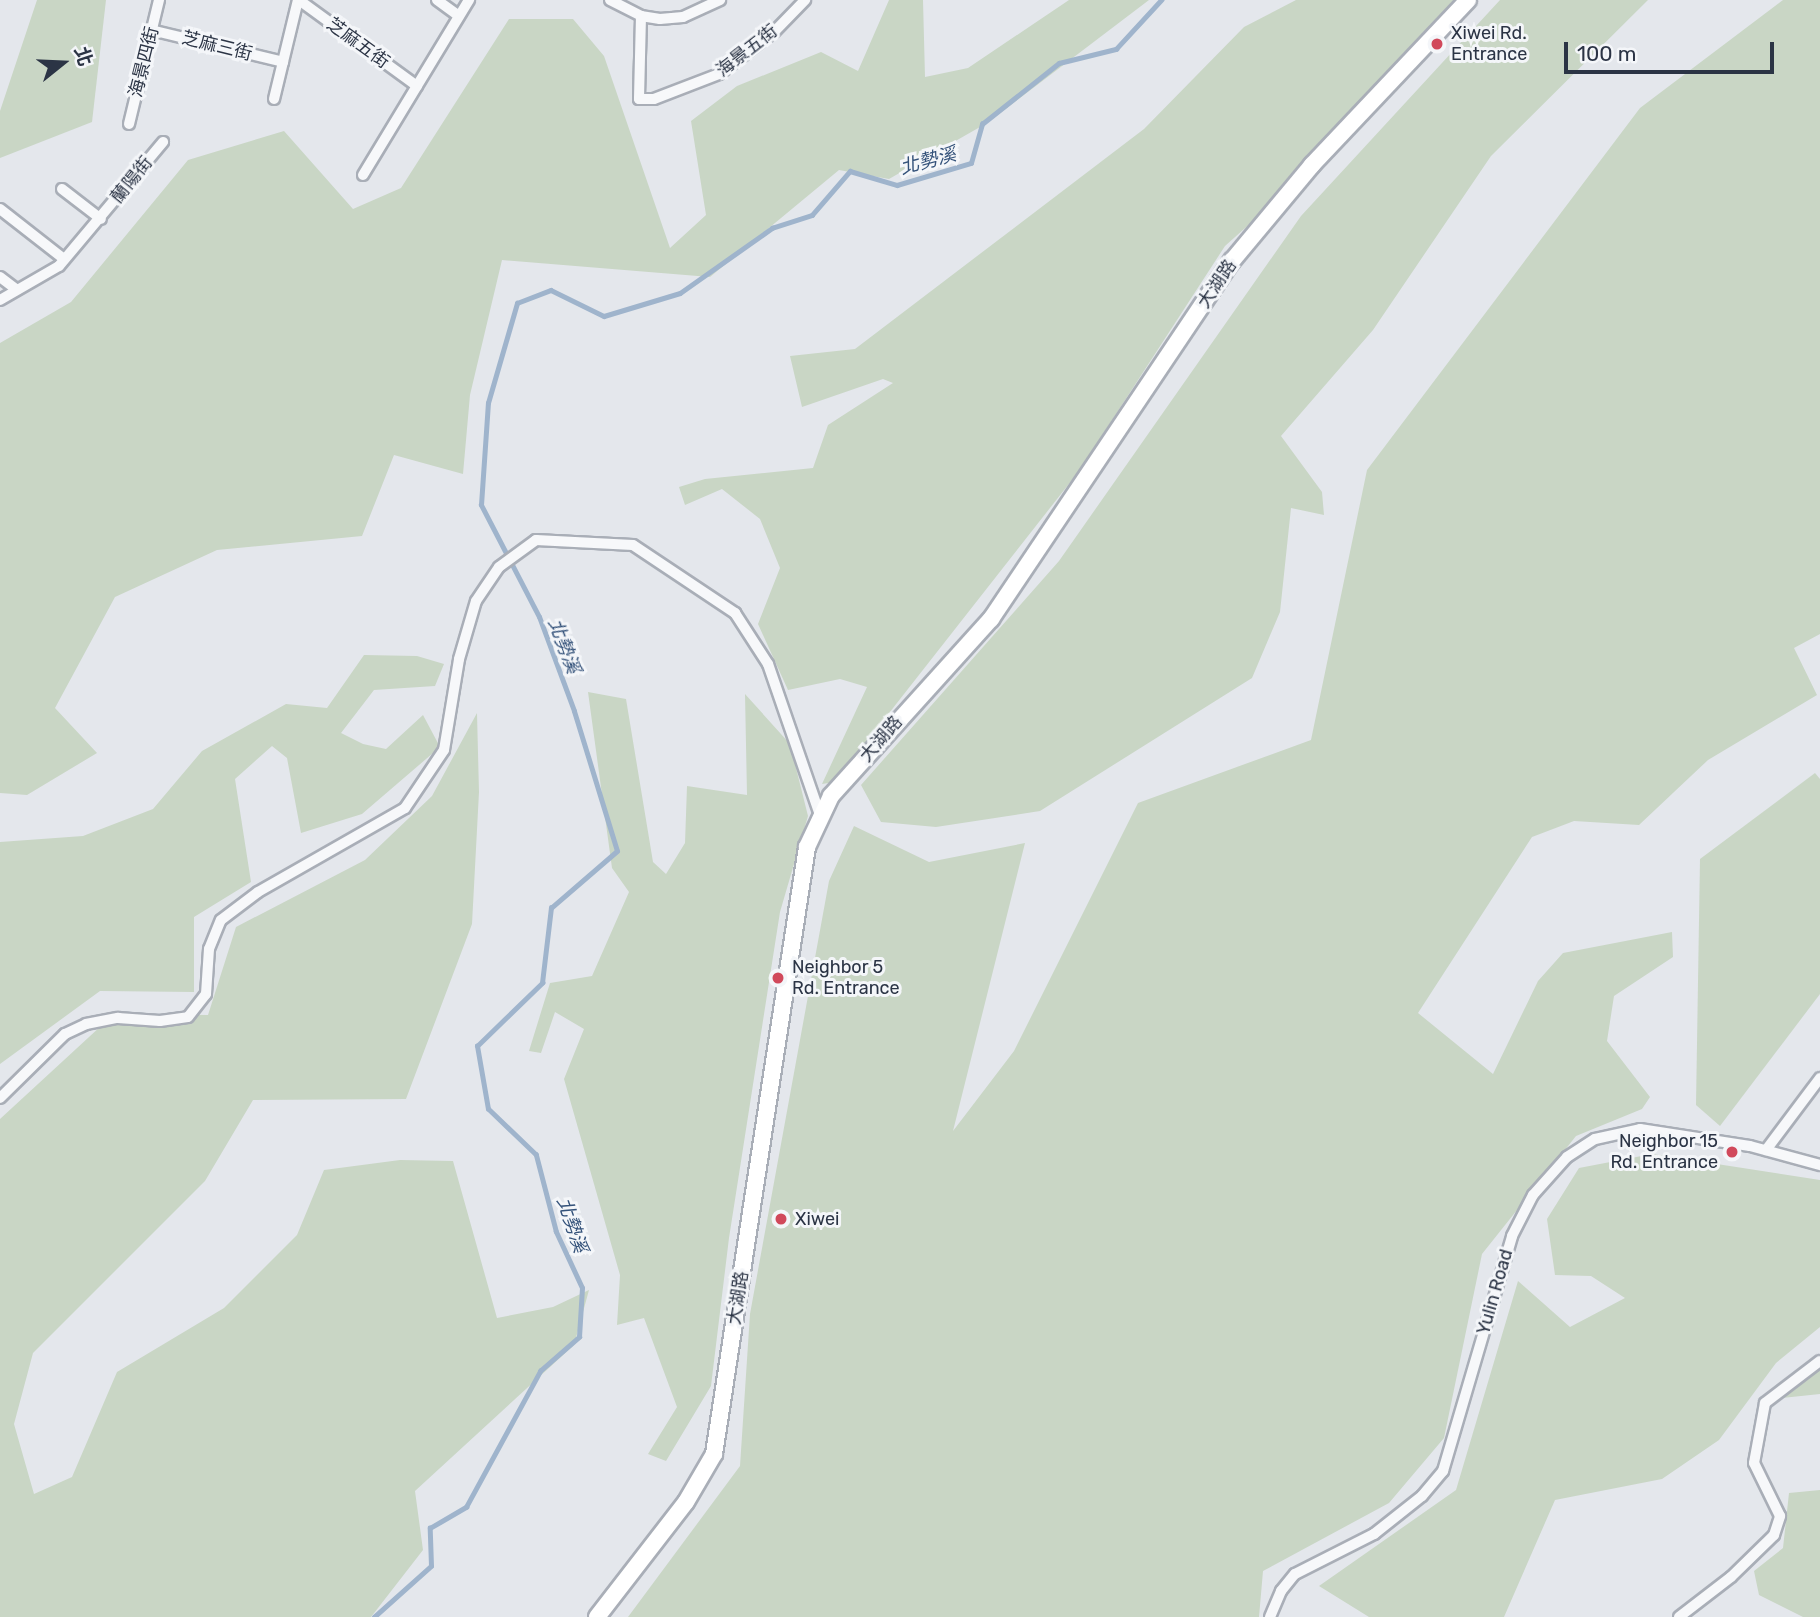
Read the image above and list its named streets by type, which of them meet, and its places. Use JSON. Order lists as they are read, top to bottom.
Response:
{
  "streets": {
    "street": [
      "芝麻五街",
      "芝麻三街",
      "海景五街",
      "海景四街",
      "蘭陽街",
      "大湖路",
      "Yulin Road"
    ]
  },
  "crossings": [
    ["芝麻三街", "海景四街"]
  ],
  "water": ["北勢溪"],
  "places": [
    "Xiwei Rd. Entrance",
    "Neighbor 5 Rd. Entrance",
    "Neighbor 15 Rd. Entrance",
    "Xiwei"
  ],
  "scale_bar": "100 m",
  "north": "right"
}
